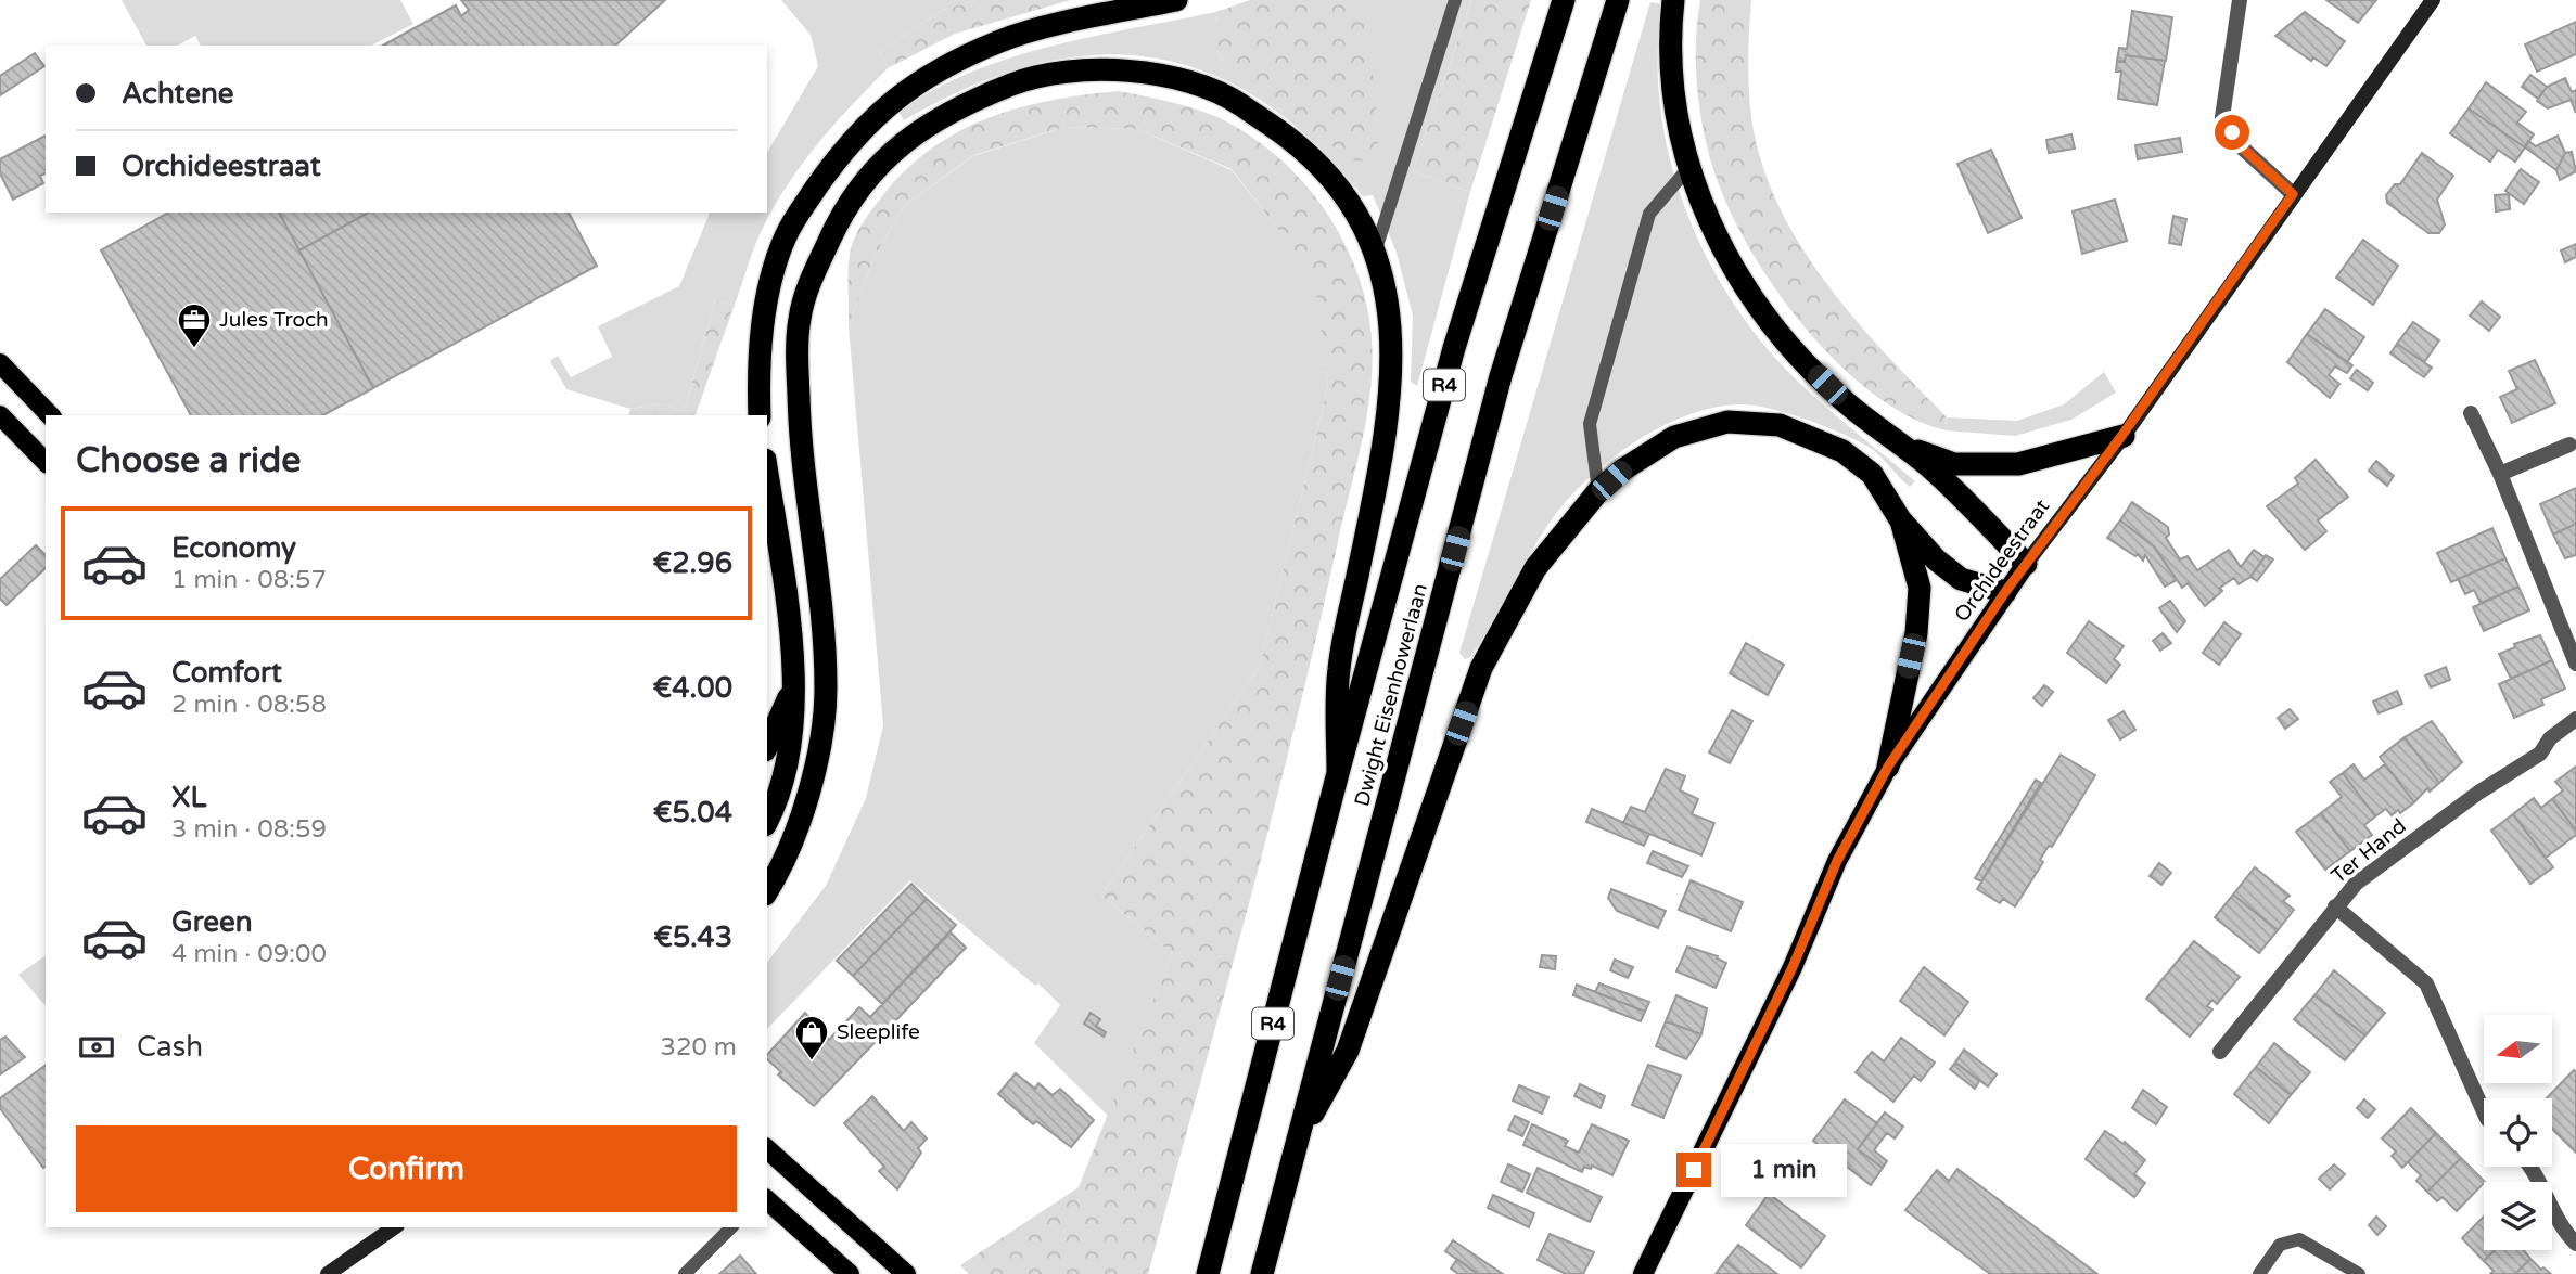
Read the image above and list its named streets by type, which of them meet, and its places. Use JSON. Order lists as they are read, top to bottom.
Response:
{
  "streets": {
    "highway": ["R4", "Dwight Eisenhowerlaan"],
    "main road": ["Orchideestraat"],
    "street": ["Ter Hand"]
  },
  "places": {
    "office": ["Jules Troch"],
    "shop": ["Sleeplife"]
  },
  "north": "left",
  "page": {
    "banner": ["Achtene", "Orchideestraat"],
    "heading": "Choose a ride",
    "list": [
      {
        "name": "Economy",
        "note": "1 min · 08:57",
        "value": "€2.96"
      },
      {
        "name": "Comfort",
        "note": "2 min · 08:58",
        "value": "€4.00"
      },
      {
        "name": "XL",
        "note": "3 min · 08:59",
        "value": "€5.04"
      },
      {
        "name": "Green",
        "note": "4 min · 09:00",
        "value": "€5.43"
      }
    ],
    "pay": ["Cash", "320 m"],
    "buttons": "Confirm",
    "bubble": "1 min"
  }
}
